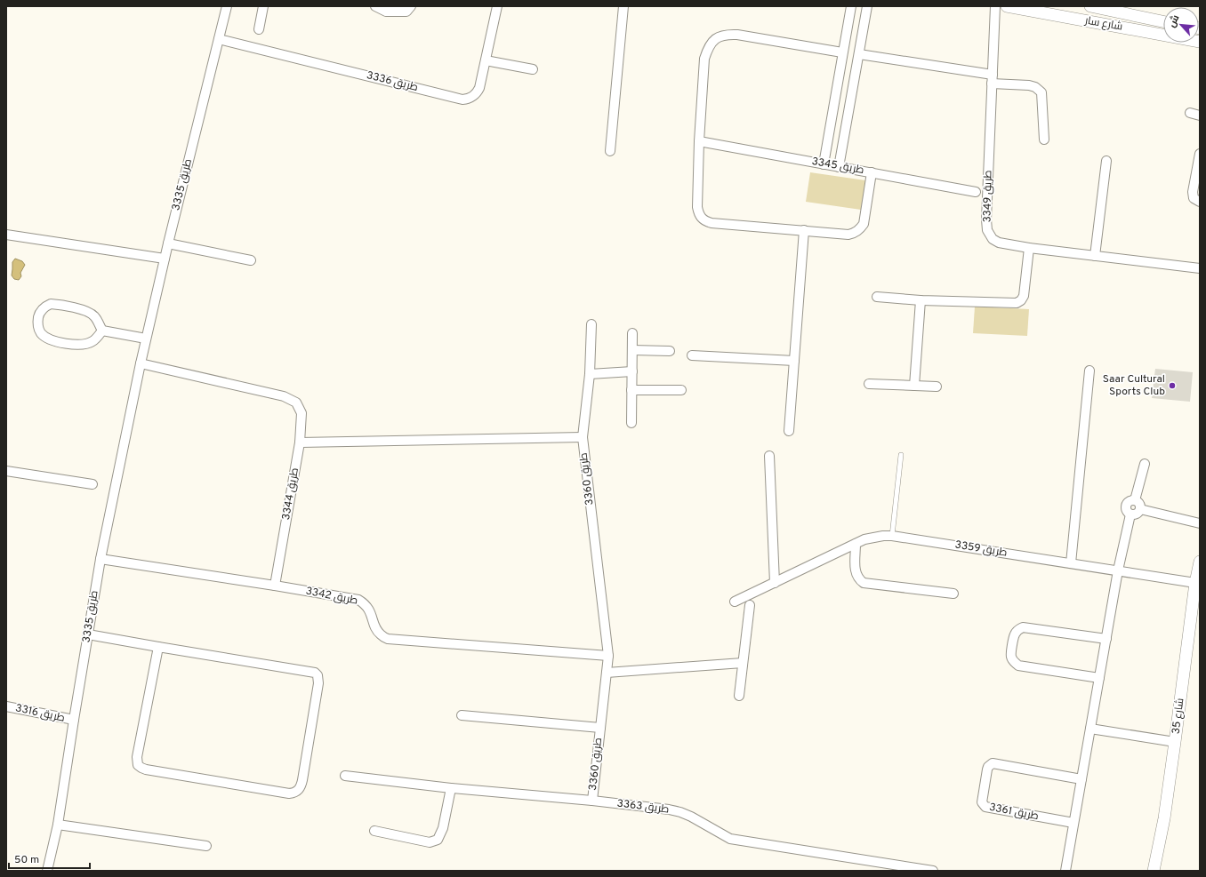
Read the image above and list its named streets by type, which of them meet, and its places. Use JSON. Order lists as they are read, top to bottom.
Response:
{
  "streets": {
    "street": [
      "شارع سار",
      "طريق 3336",
      "طريق 3345",
      "طريق 3335",
      "طريق 3349",
      "طريق 3360",
      "طريق 3344",
      "طريق 3359",
      "طريق 3342",
      "طريق 3316",
      "شارع 35",
      "طريق 3363",
      "طريق 3361"
    ]
  },
  "crossings": [
    ["طريق 3336", "طريق 3335"],
    ["طريق 3335", "طريق 3344"],
    ["طريق 3335", "طريق 3342"],
    ["طريق 3335", "طريق 3316"],
    ["طريق 3360", "طريق 3342"],
    ["طريق 3360", "طريق 3363"],
    ["طريق 3344", "طريق 3342"],
    ["طريق 3359", "شارع 35"]
  ],
  "places": ["Saar Cultural Sports Club"],
  "scale_bar": "50 m",
  "north": "top left"
}
